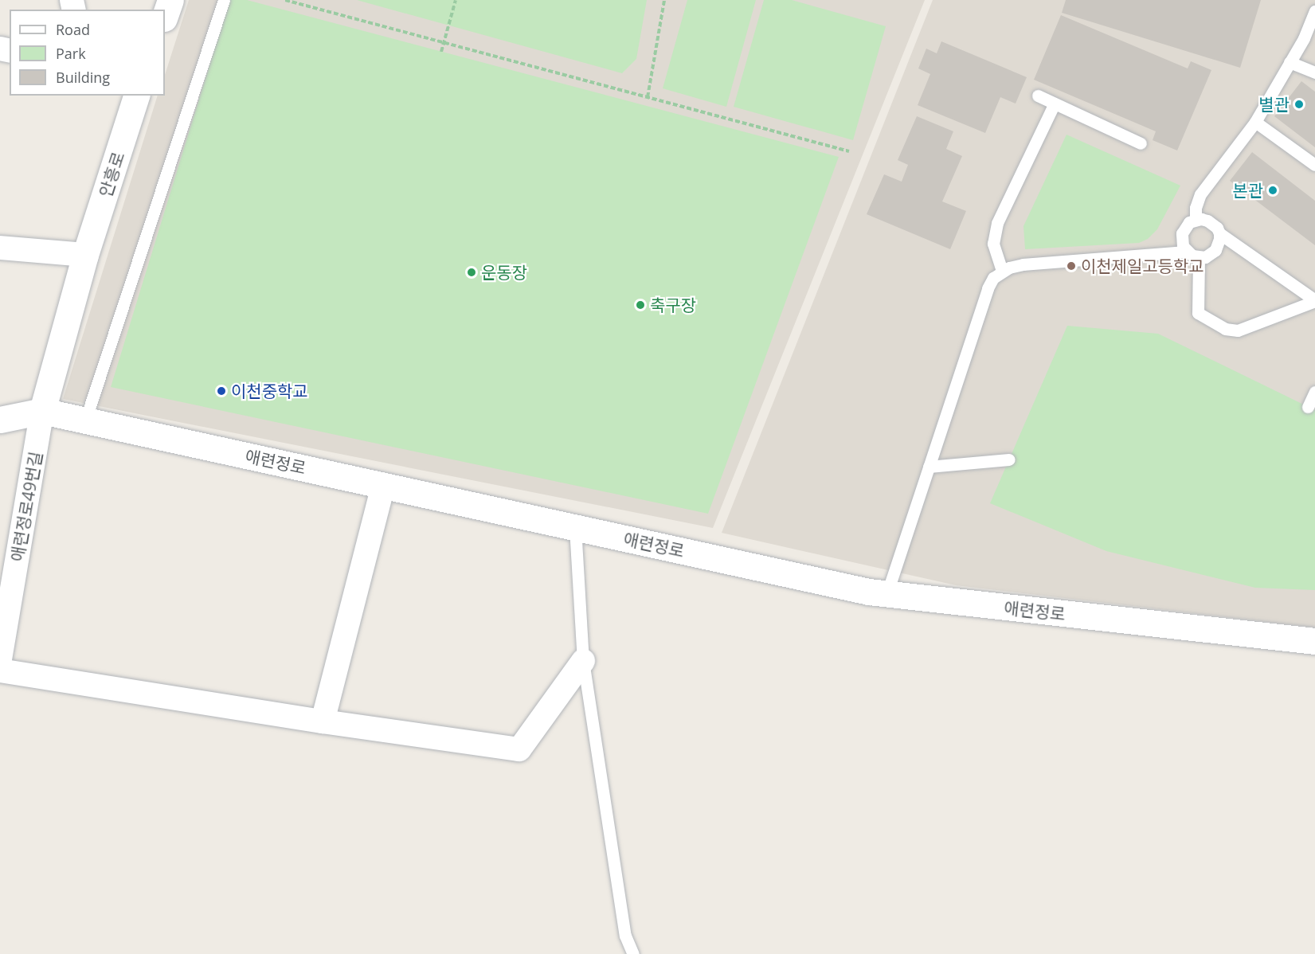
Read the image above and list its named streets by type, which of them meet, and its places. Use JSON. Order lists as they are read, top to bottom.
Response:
{
  "streets": {
    "street": ["안흥로", "애련정로", "애련정로49번길"]
  },
  "crossings": [
    ["안흥로", "애련정로"],
    ["안흥로", "애련정로49번길"],
    ["애련정로", "애련정로49번길"]
  ],
  "places": [
    "별관",
    "본관",
    "이천제일고등학교",
    "운동장",
    "축구장",
    "이천중학교"
  ],
  "legend": ["Road", "Park", "Building"]
}
